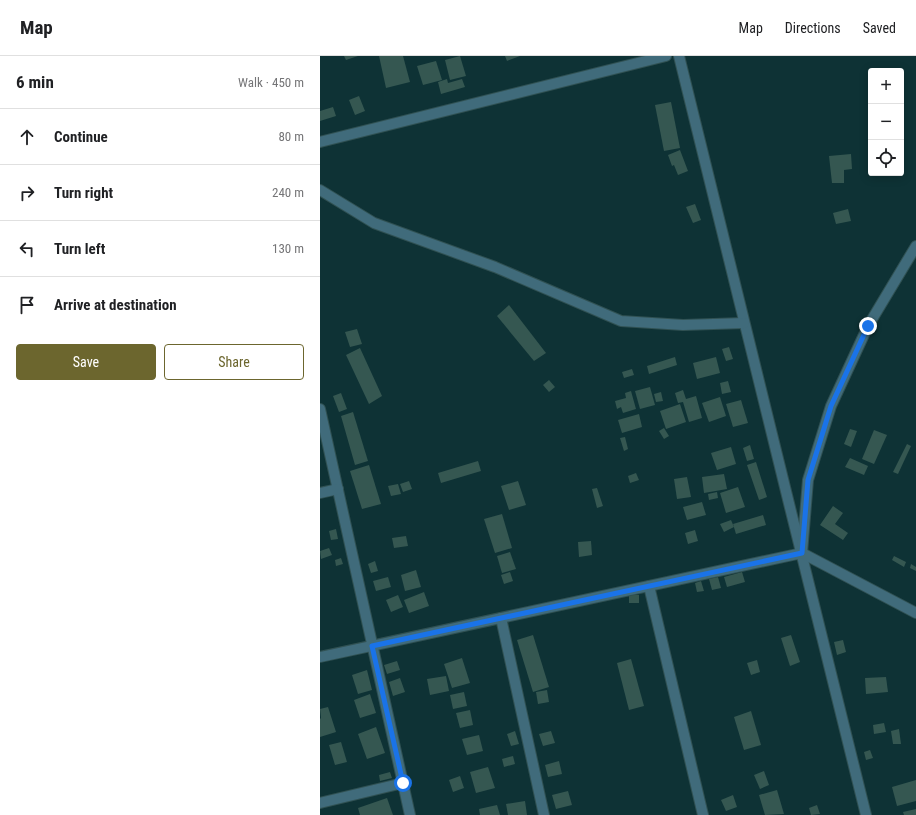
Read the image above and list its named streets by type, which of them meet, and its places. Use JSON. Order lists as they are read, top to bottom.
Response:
{
  "page": {
    "header": "Map",
    "nav": ["Map", "Directions", "Saved"],
    "heading": ["6 min", "Walk · 450 m"],
    "map_buttons": ["+", "−"],
    "list": [
      ["Continue", "80 m"],
      ["Turn right", "240 m"],
      ["Turn left", "130 m"],
      "Arrive at destination"
    ],
    "buttons": ["Save", "Share"]
  }
}
